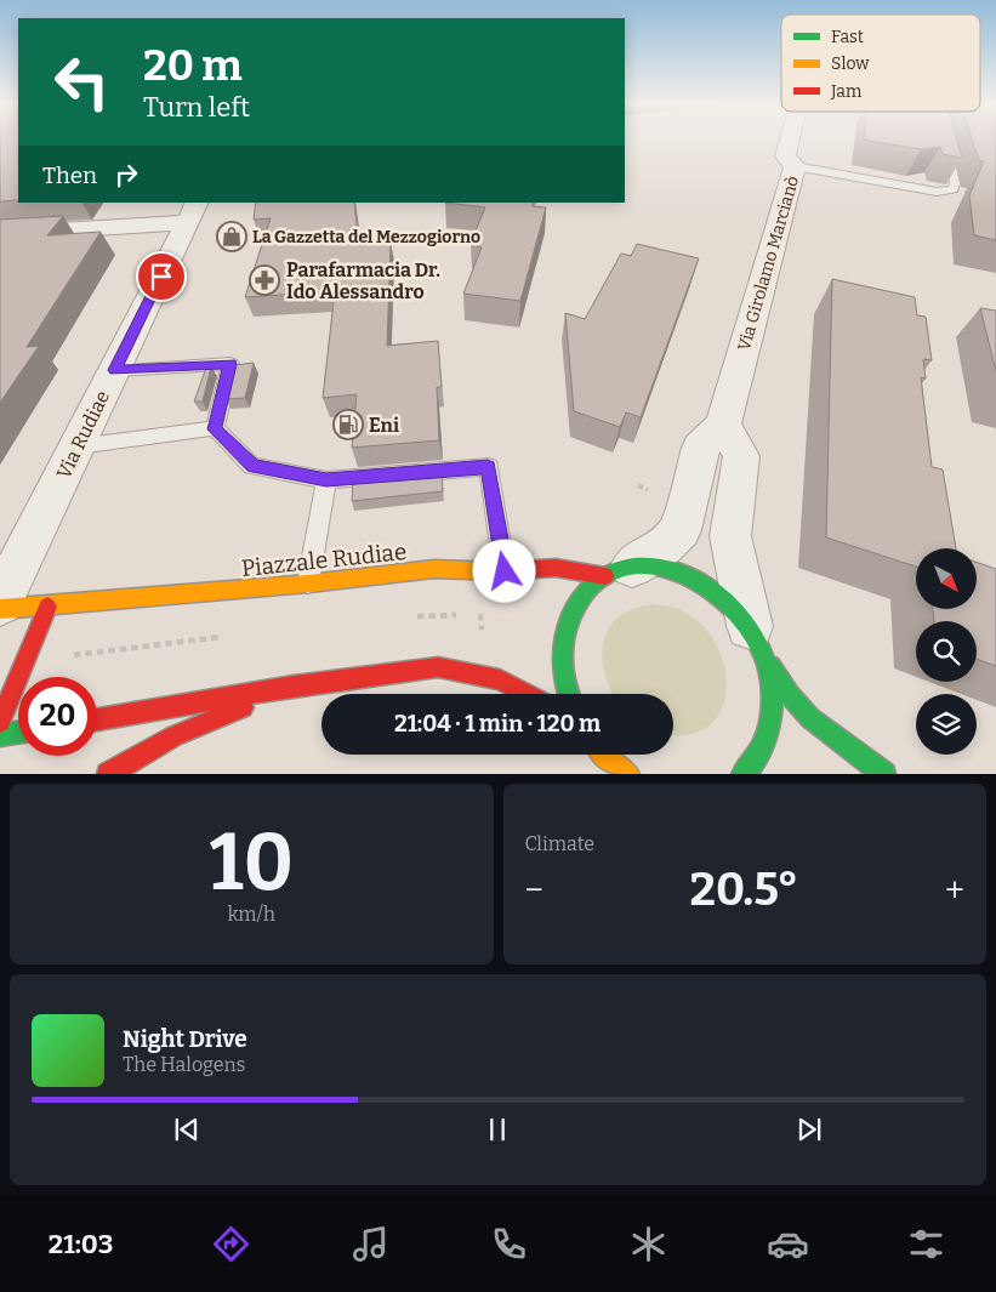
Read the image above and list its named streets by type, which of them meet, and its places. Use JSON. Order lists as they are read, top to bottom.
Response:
{
  "streets": {
    "main road": ["Piazzale Rudiae"],
    "street": ["Via Girolamo Marcianò", "Via Rudiae"]
  },
  "crossings": [
    ["Via Girolamo Marcianò", "Piazzale Rudiae"]
  ],
  "places": {
    "shop": ["La Gazzetta del Mezzogiorno"],
    "pharmacy": ["Parafarmacia Dr. Ido Alessandro"],
    "fuel station": ["Eni"]
  },
  "legend": ["Fast", "Slow", "Jam"],
  "north": "bottom right",
  "page": {
    "turn": ["20 m", "Turn left"],
    "then": "Then",
    "limit": "20",
    "trip": "21:04 · 1 min · 120 m",
    "tile": [
      ["10", "km/h"],
      "Climate"
    ],
    "heat": ["−", "20.5°", "+"],
    "song": ["Night Drive", "The Halogens"],
    "tabs": "21:03"
  }
}
